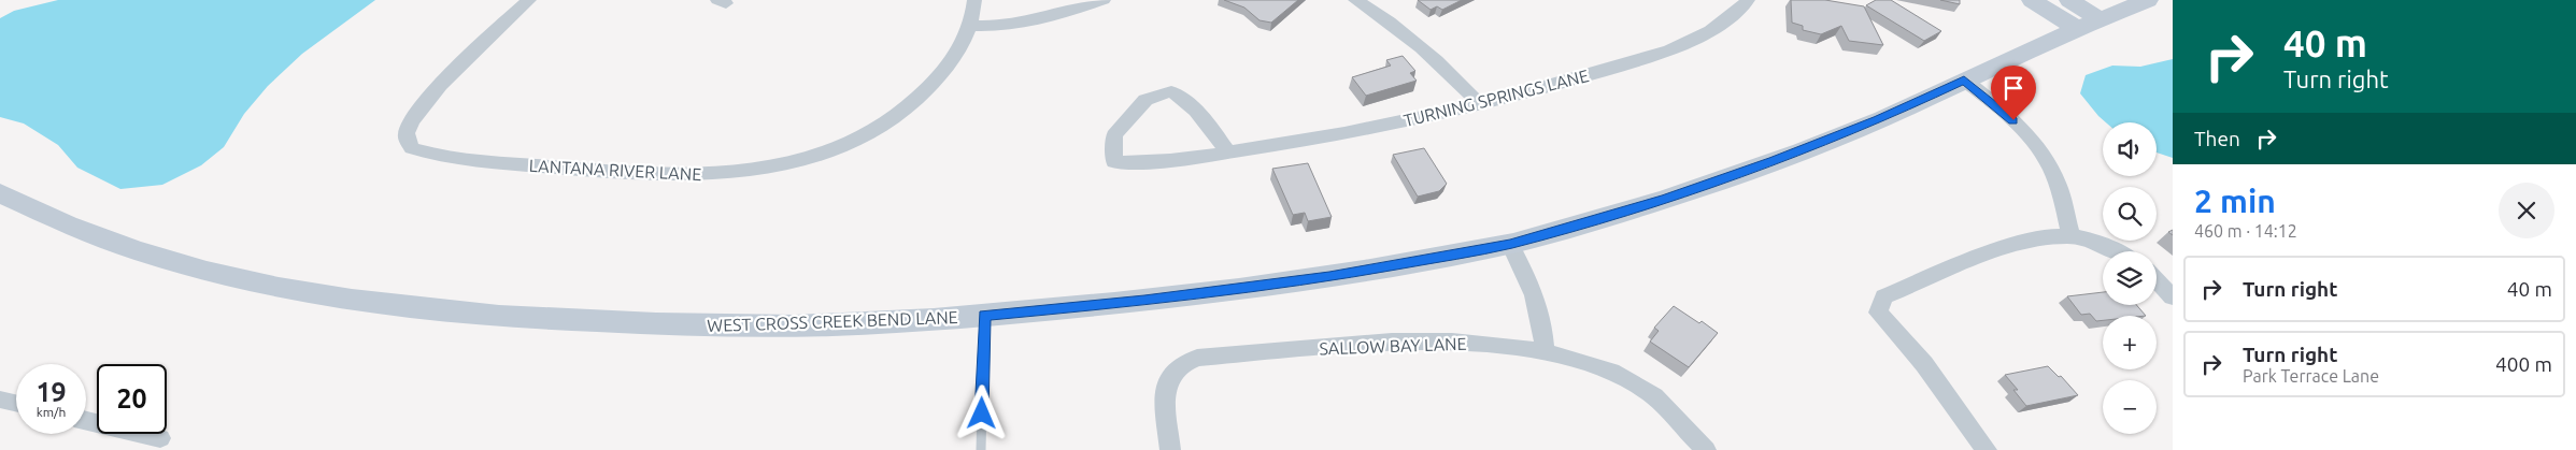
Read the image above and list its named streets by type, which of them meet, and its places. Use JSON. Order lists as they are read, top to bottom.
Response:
{
  "streets": {
    "main road": ["WEST CROSS CREEK BEND LANE"],
    "street": ["TURNING SPRINGS LANE", "LANTANA RIVER LANE", "SALLOW BAY LANE"]
  },
  "page": {
    "turn": ["40 m", "Turn right"],
    "then": "Then",
    "map_buttons": ["+", "−"],
    "heading": ["2 min", "460 m · 14:12"],
    "list": [
      {
        "name": "Turn right",
        "value": "40 m"
      },
      {
        "name": "Turn right",
        "note": "Park Terrace Lane",
        "value": "400 m"
      }
    ],
    "speed": "19 km/h",
    "limit": "20"
  }
}
